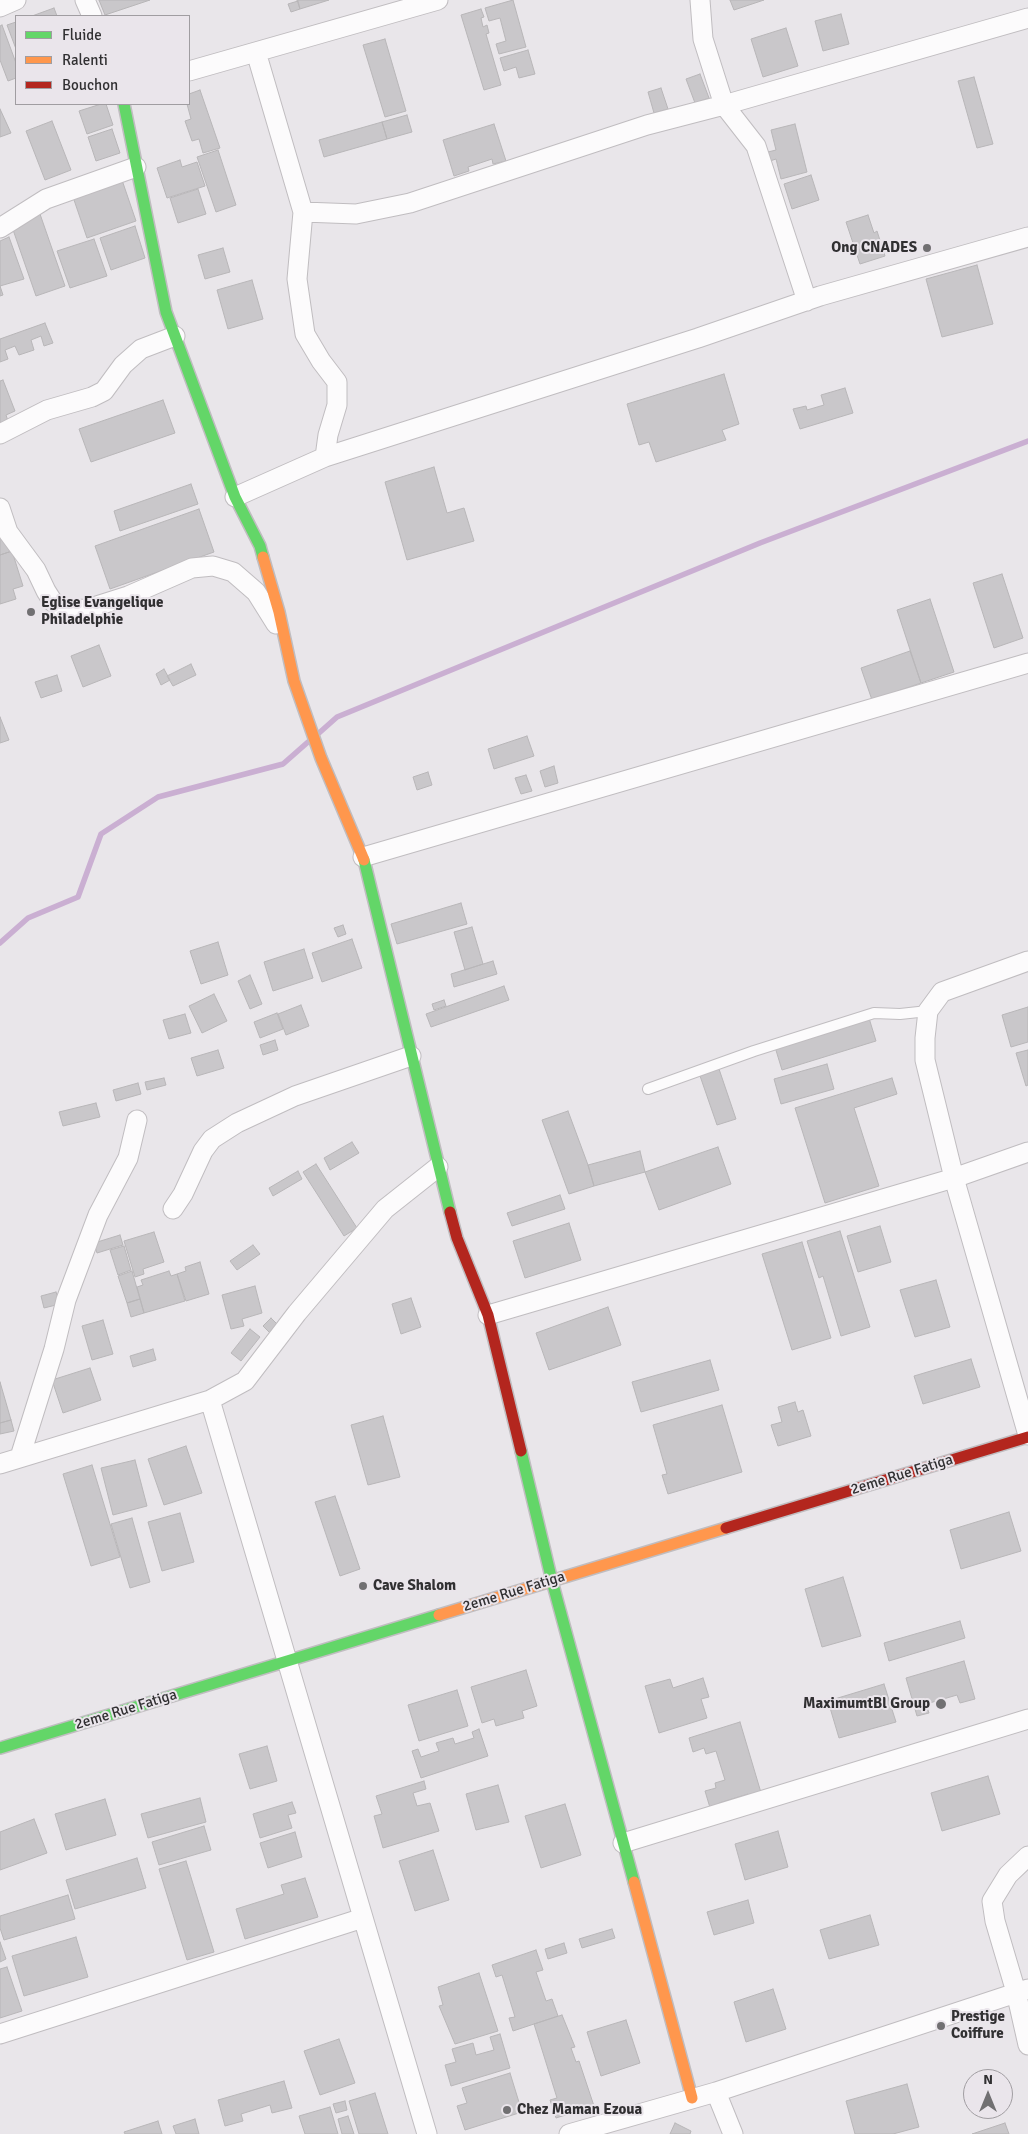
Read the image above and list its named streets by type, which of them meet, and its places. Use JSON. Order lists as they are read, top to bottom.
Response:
{
  "streets": {
    "street": ["2eme Rue Fatiga"]
  },
  "places": [
    "Ong CNADES",
    "Eglise Evangelique Philadelphie",
    "Cave Shalom",
    "MaximumtBl Group",
    "Prestige Coiffure",
    "Chez Maman Ezoua"
  ],
  "legend": ["Fluide", "Ralenti", "Bouchon"],
  "north": "top"
}
